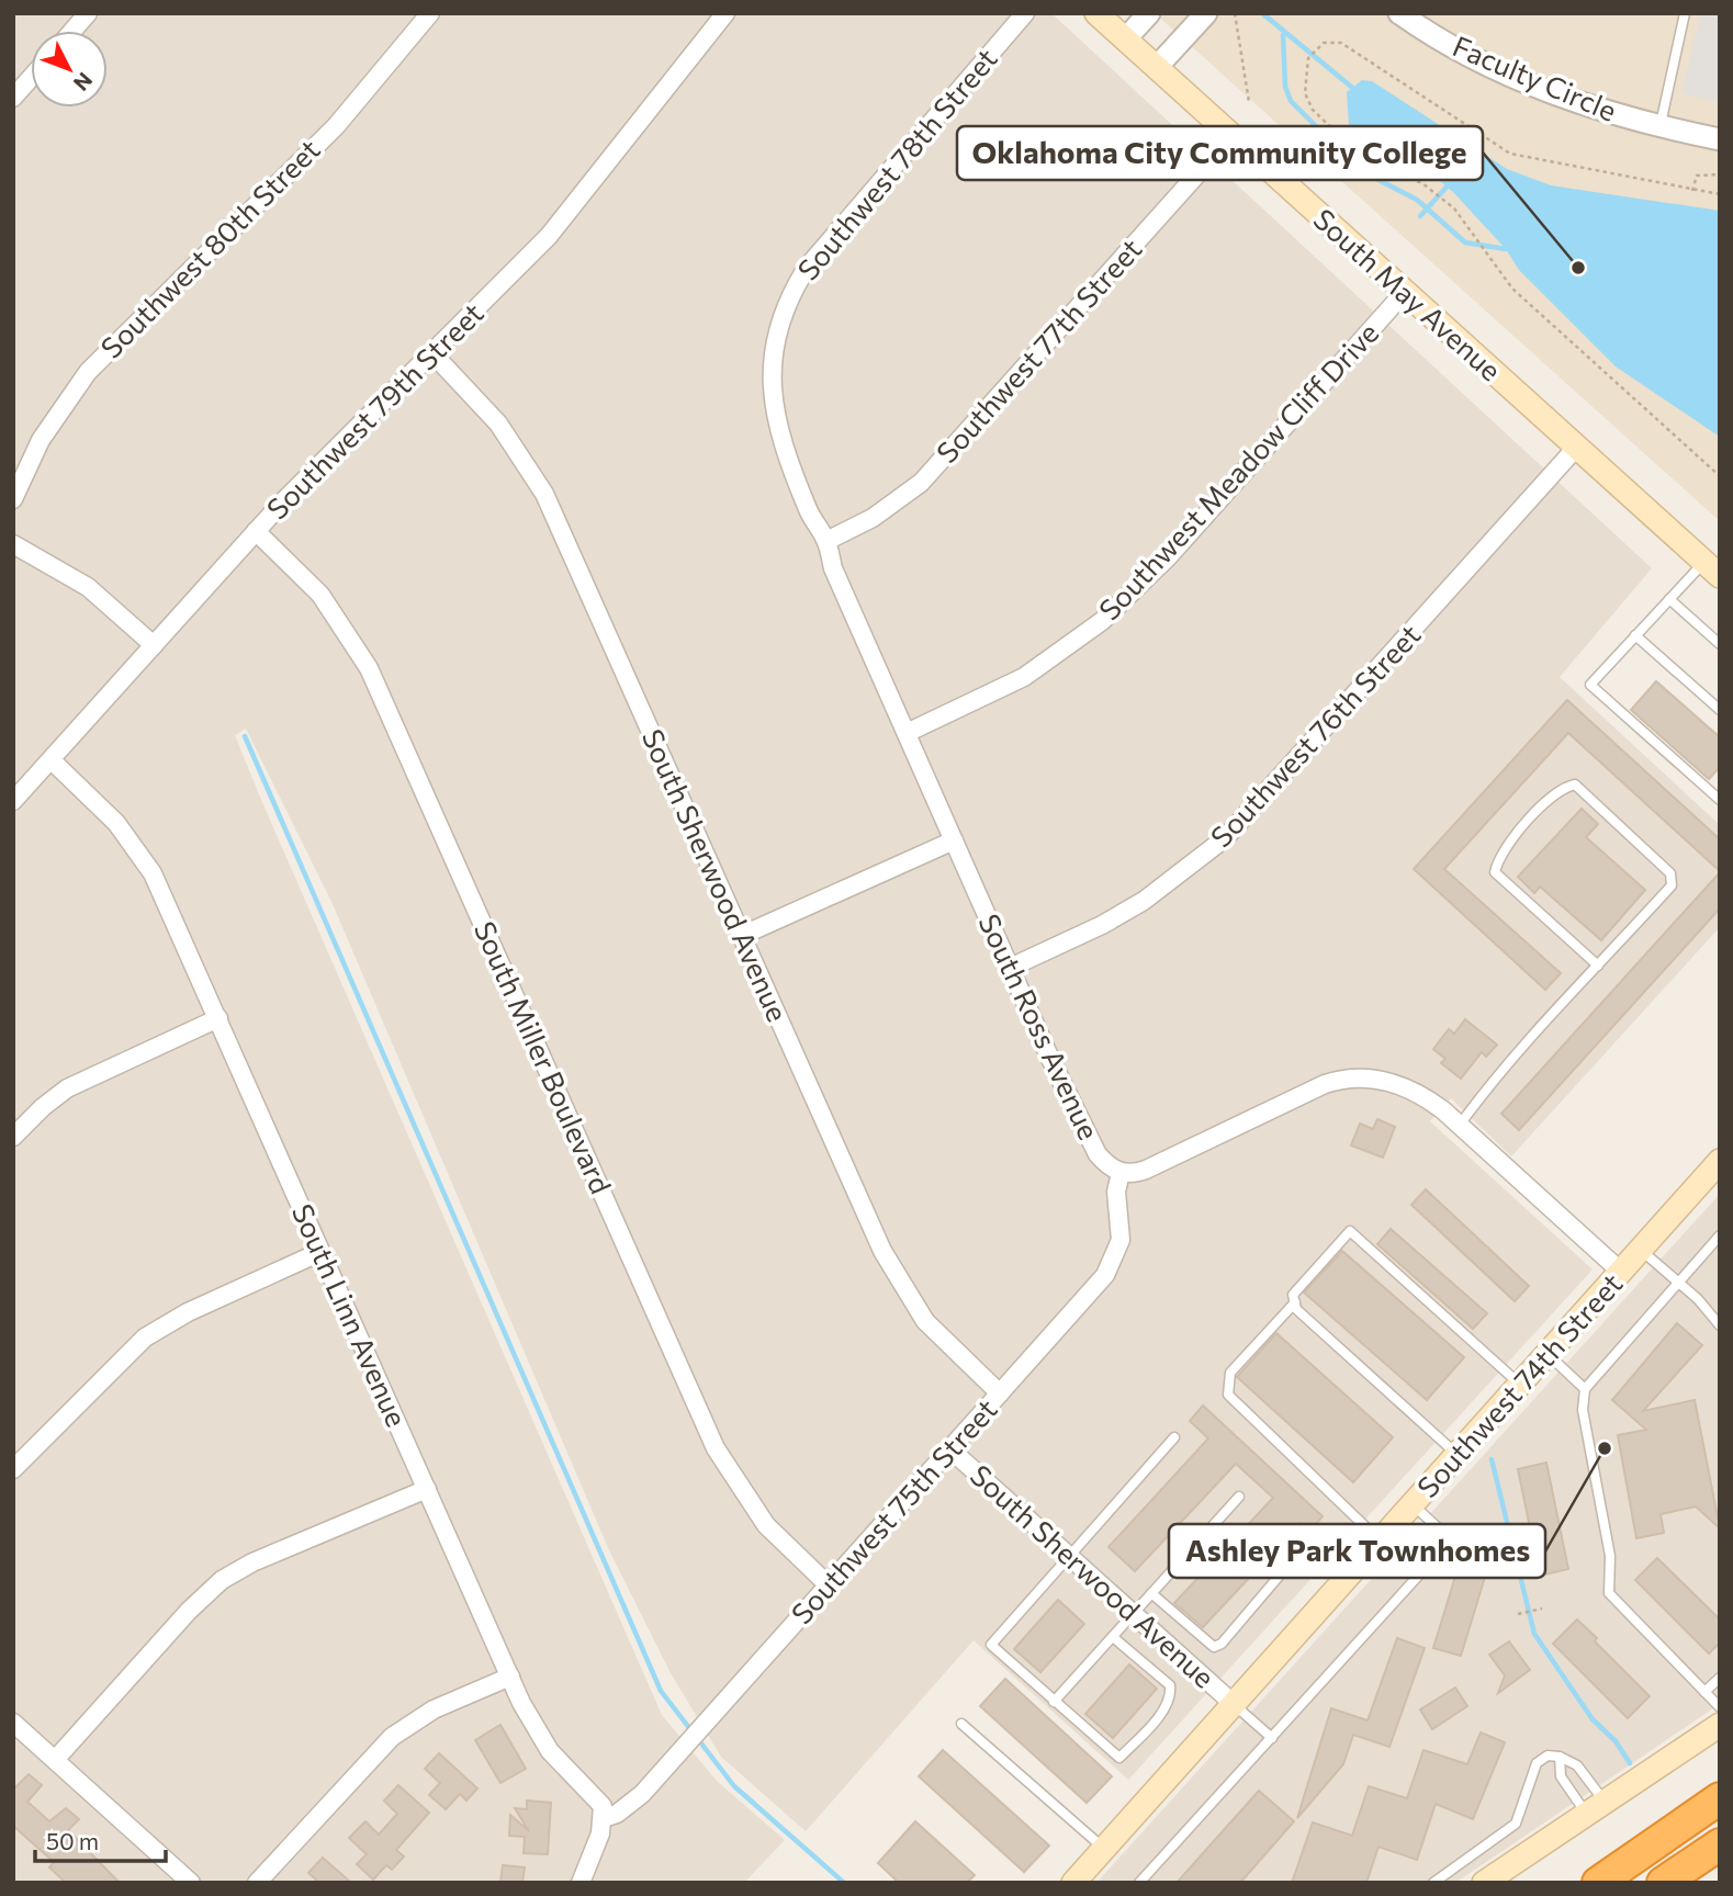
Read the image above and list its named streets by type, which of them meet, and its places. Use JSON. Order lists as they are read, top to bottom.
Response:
{
  "streets": {
    "main road": ["South May Avenue", "Southwest 74th Street"],
    "street": [
      "Faculty Circle",
      "Southwest 78th Street",
      "Southwest 80th Street",
      "Southwest 77th Street",
      "Southwest 79th Street",
      "Southwest Meadow Cliff Drive",
      "Southwest 76th Street",
      "South Sherwood Avenue",
      "South Ross Avenue",
      "South Miller Boulevard",
      "South Linn Avenue",
      "Southwest 75th Street"
    ]
  },
  "crossings": [
    ["Southwest 78th Street", "Southwest 77th Street"],
    ["Southwest 78th Street", "South Ross Avenue"],
    ["South May Avenue", "Southwest 77th Street"],
    ["South May Avenue", "Southwest Meadow Cliff Drive"],
    ["South May Avenue", "Southwest 76th Street"],
    ["Southwest 77th Street", "South Ross Avenue"],
    ["Southwest 79th Street", "South Sherwood Avenue"],
    ["Southwest 79th Street", "South Miller Boulevard"],
    ["Southwest 79th Street", "South Linn Avenue"],
    ["Southwest Meadow Cliff Drive", "South Ross Avenue"],
    ["Southwest 76th Street", "South Ross Avenue"],
    ["South Sherwood Avenue", "Southwest 74th Street"],
    ["South Sherwood Avenue", "Southwest 75th Street"],
    ["South Ross Avenue", "Southwest 75th Street"],
    ["South Miller Boulevard", "Southwest 75th Street"],
    ["South Linn Avenue", "Southwest 75th Street"]
  ],
  "places": ["Oklahoma City Community College", "Ashley Park Townhomes"],
  "scale_bar": "50 m",
  "north": "bottom right"
}
